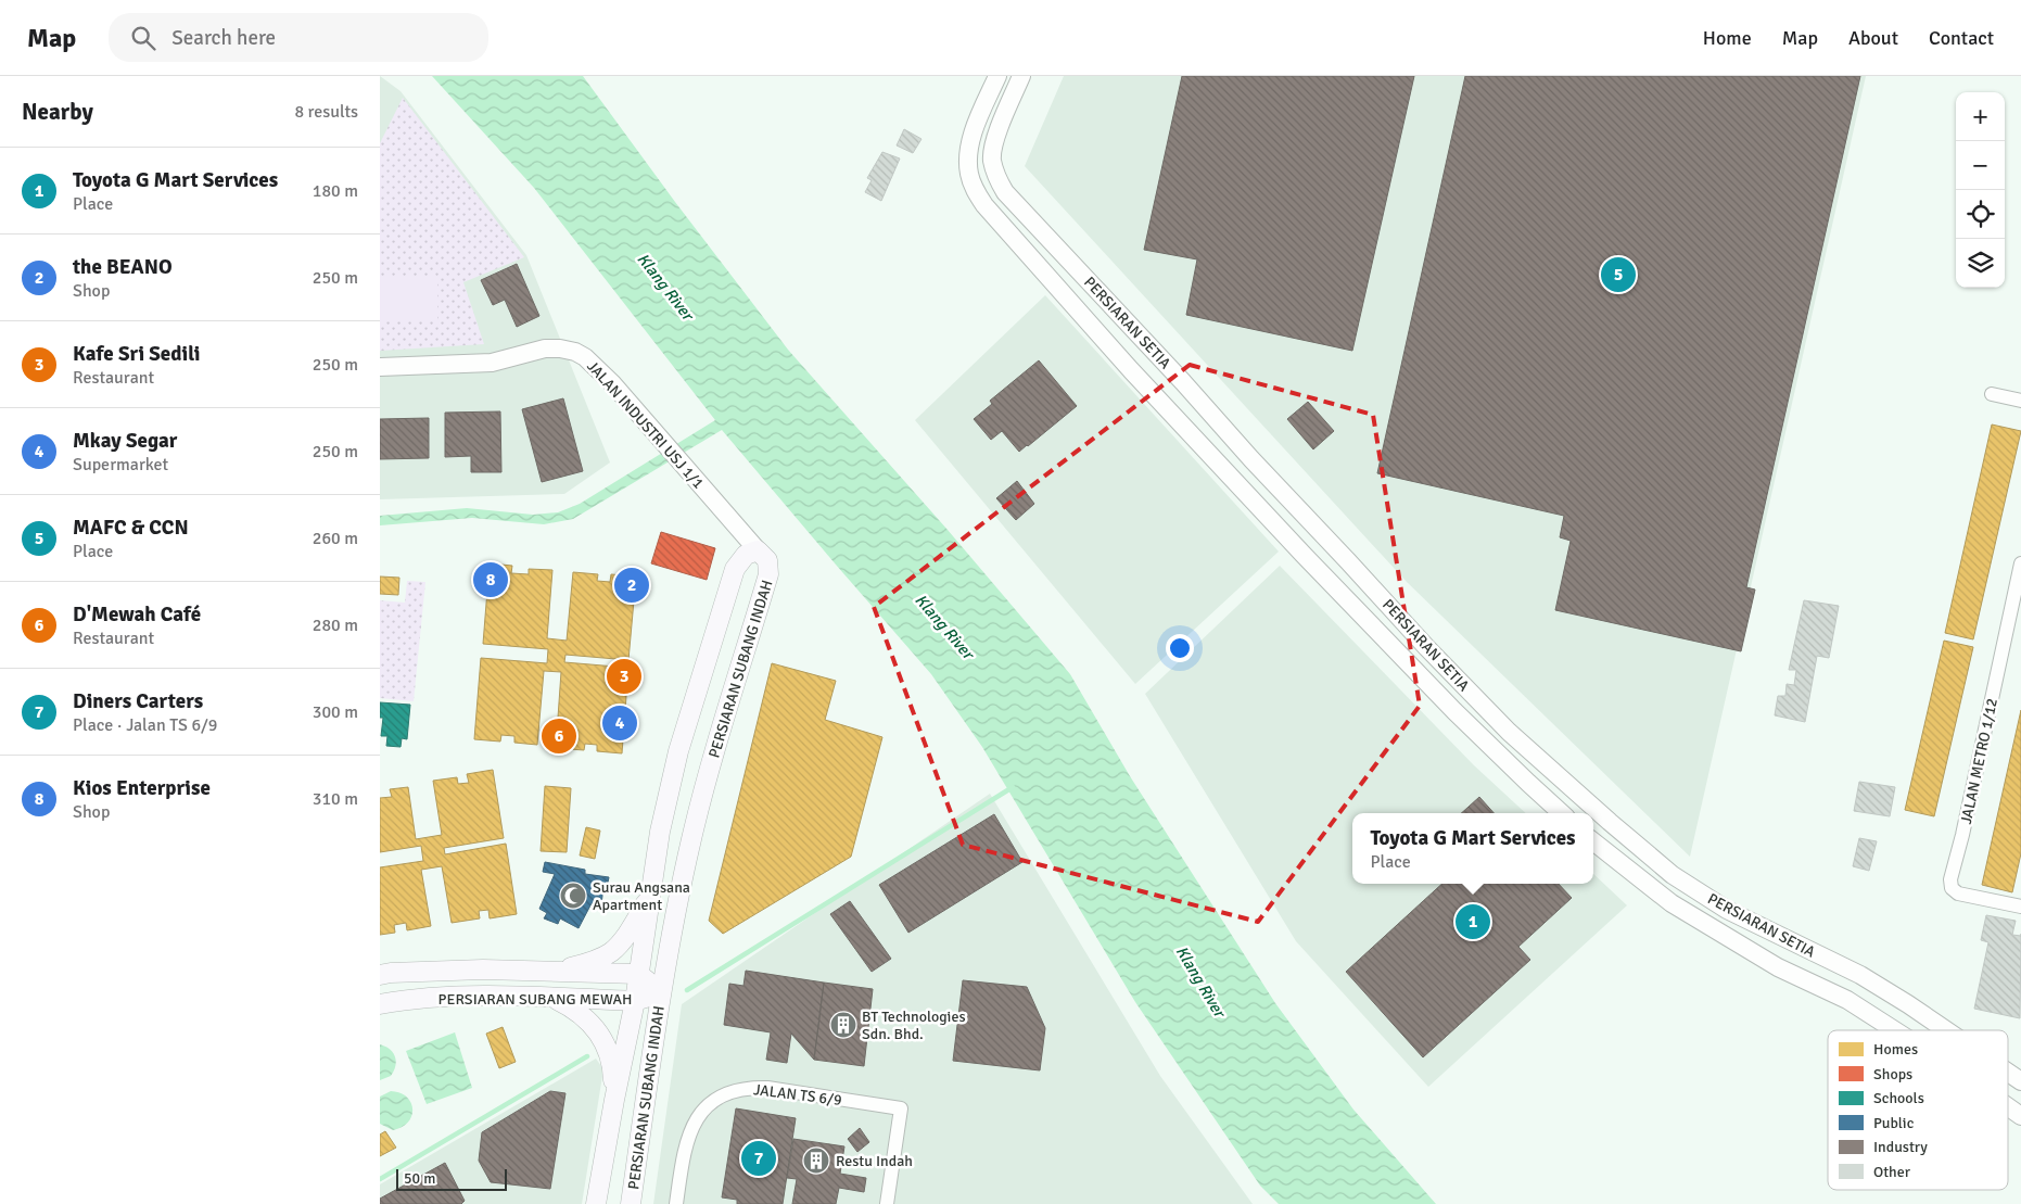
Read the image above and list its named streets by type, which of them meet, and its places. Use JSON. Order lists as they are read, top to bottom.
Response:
{
  "streets": {
    "main road": ["PERSIARAN SUBANG INDAH", "PERSIARAN SUBANG MEWAH"],
    "street": [
      "PERSIARAN SETIA",
      "JALAN INDUSTRI USJ 1/1",
      "JALAN METRO 1/12",
      "JALAN TS 6/9"
    ]
  },
  "crossings": [
    ["JALAN INDUSTRI USJ 1/1", "PERSIARAN SUBANG INDAH"],
    ["PERSIARAN SUBANG INDAH", "PERSIARAN SUBANG MEWAH"]
  ],
  "water": ["Klang River"],
  "places": {
    "mosque": ["Surau Angsana Apartment"],
    "building": ["BT Technologies Sdn. Bhd.", "Restu Indah"]
  },
  "legend": [
    "Homes",
    "Shops",
    "Schools",
    "Public",
    "Industry",
    "Other"
  ],
  "scale_bar": "50 m",
  "page": {
    "header": "Map",
    "search": "Search here",
    "nav": [
      "Home",
      "Map",
      "About",
      "Contact"
    ],
    "heading": ["Nearby", "8 results"],
    "map_buttons": ["+", "−"],
    "list": [
      {
        "mark": "1",
        "name": "Toyota G Mart Services",
        "note": "Place",
        "value": "180 m"
      },
      {
        "mark": "2",
        "name": "the BEANO",
        "note": "Shop",
        "value": "250 m"
      },
      {
        "mark": "3",
        "name": "Kafe Sri Sedili",
        "note": "Restaurant",
        "value": "250 m"
      },
      {
        "mark": "4",
        "name": "Mkay Segar",
        "note": "Supermarket",
        "value": "250 m"
      },
      {
        "mark": "5",
        "name": "MAFC & CCN",
        "note": "Place",
        "value": "260 m"
      },
      {
        "mark": "6",
        "name": "D'Mewah Café",
        "note": "Restaurant",
        "value": "280 m"
      },
      {
        "mark": "7",
        "name": "Diners Carters",
        "note": "Place · Jalan TS 6/9",
        "value": "300 m"
      },
      {
        "mark": "8",
        "name": "Kios Enterprise",
        "note": "Shop",
        "value": "310 m"
      }
    ],
    "pins": [
      "5",
      "8",
      "2",
      "3",
      "4",
      "6",
      "1",
      "7"
    ],
    "popup": ["Toyota G Mart Services", "Place"],
    "scale": "50 m"
  }
}
